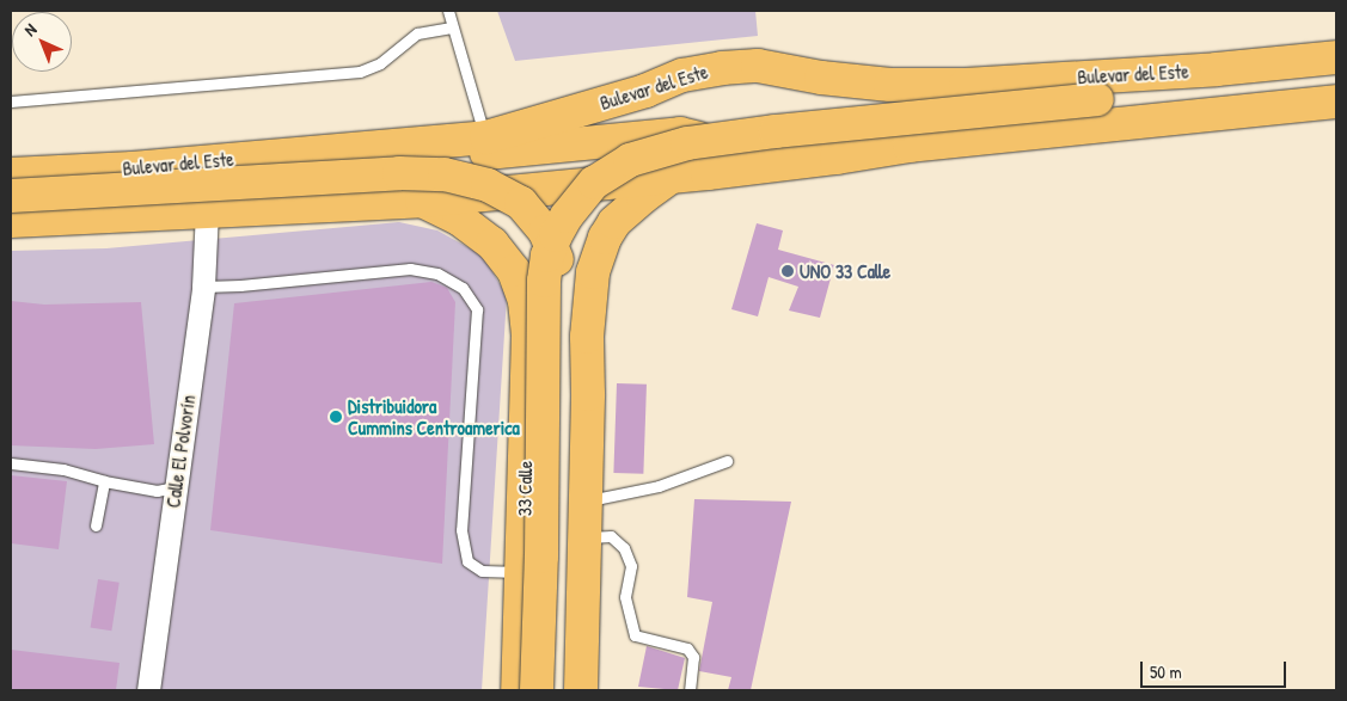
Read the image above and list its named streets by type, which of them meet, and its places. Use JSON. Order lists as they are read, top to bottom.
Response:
{
  "streets": {
    "main road": ["Bulevar del Este", "33 Calle"],
    "street": ["Calle El Polvorín"]
  },
  "places": ["UNO 33 Calle", "Distribuidora Cummins Centroamerica"],
  "scale_bar": "50 m",
  "north": "top left"
}
